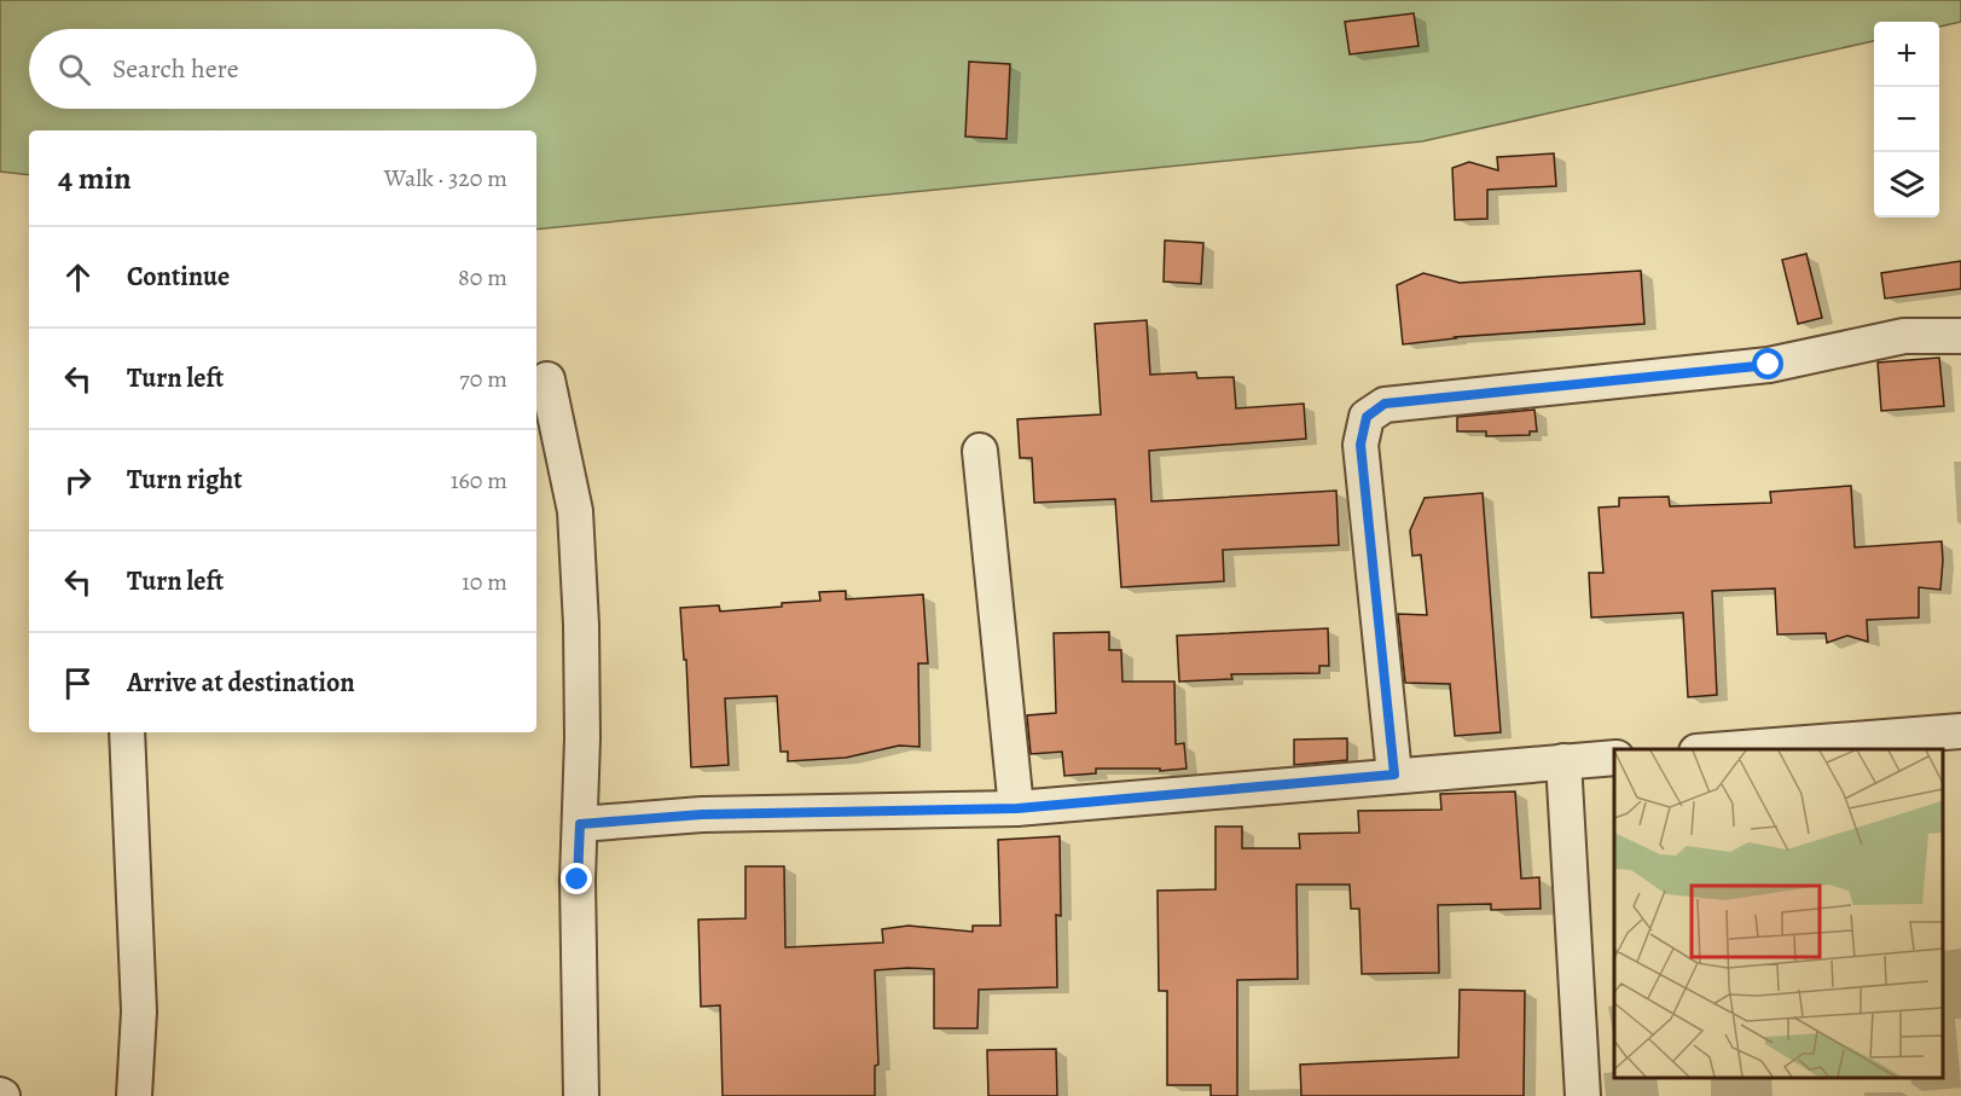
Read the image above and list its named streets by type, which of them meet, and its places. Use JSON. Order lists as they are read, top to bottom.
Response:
{
  "page": {
    "map_buttons": ["+", "−"],
    "search": "Search here",
    "heading": ["4 min", "Walk · 320 m"],
    "list": [
      ["Continue", "80 m"],
      ["Turn left", "70 m"],
      ["Turn right", "160 m"],
      ["Turn left", "10 m"],
      "Arrive at destination"
    ]
  }
}
